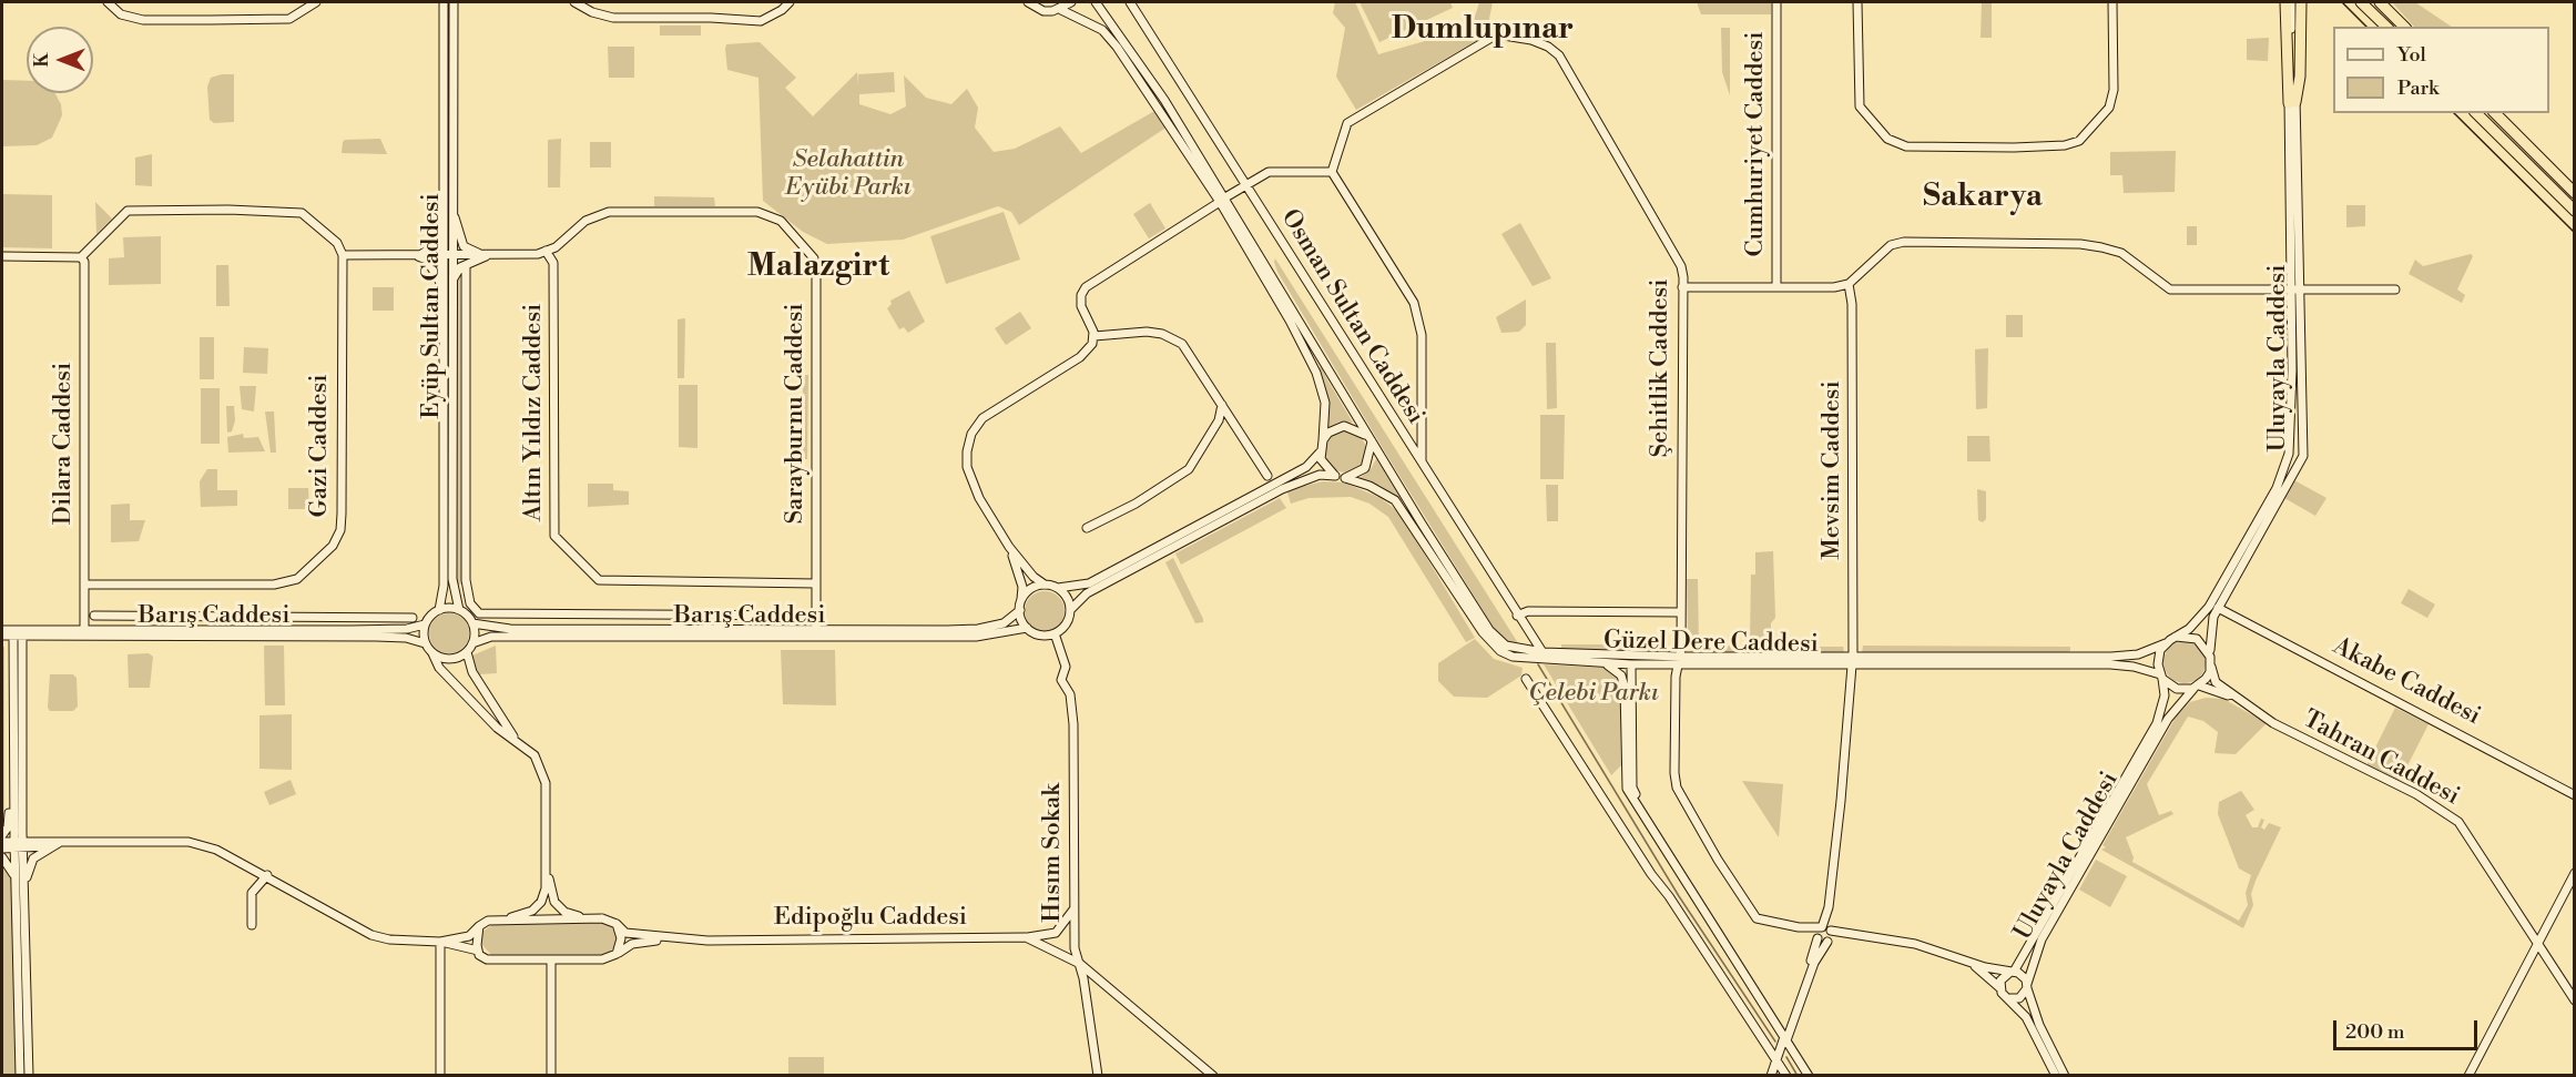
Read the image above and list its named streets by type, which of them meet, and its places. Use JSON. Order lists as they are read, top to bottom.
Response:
{
  "streets": {
    "street": [
      "Cumhuriyet Caddesi",
      "Eyüp Sultan Caddesi",
      "Osman Sultan Caddesi",
      "Uluyayla Caddesi",
      "Şehitlik Caddesi",
      "Altın Yıldız Caddesi",
      "Sarayburnu Caddesi",
      "Dilara Caddesi",
      "Gazi Caddesi",
      "Mevsim Caddesi",
      "Barış Caddesi",
      "Güzel Dere Caddesi",
      "Akabe Caddesi",
      "Tahran Caddesi",
      "Hısım Sokak",
      "Edipoğlu Caddesi"
    ]
  },
  "crossings": [
    ["Eyüp Sultan Caddesi", "Barış Caddesi"],
    ["Osman Sultan Caddesi", "Güzel Dere Caddesi"],
    ["Uluyayla Caddesi", "Şehitlik Caddesi"],
    ["Uluyayla Caddesi", "Güzel Dere Caddesi"],
    ["Uluyayla Caddesi", "Akabe Caddesi"],
    ["Uluyayla Caddesi", "Tahran Caddesi"],
    ["Şehitlik Caddesi", "Mevsim Caddesi"],
    ["Şehitlik Caddesi", "Güzel Dere Caddesi"],
    ["Altın Yıldız Caddesi", "Sarayburnu Caddesi"],
    ["Sarayburnu Caddesi", "Barış Caddesi"],
    ["Dilara Caddesi", "Gazi Caddesi"],
    ["Dilara Caddesi", "Barış Caddesi"],
    ["Mevsim Caddesi", "Güzel Dere Caddesi"],
    ["Barış Caddesi", "Hısım Sokak"],
    ["Güzel Dere Caddesi", "Tahran Caddesi"],
    ["Hısım Sokak", "Edipoğlu Caddesi"]
  ],
  "districts": ["Dumlupınar", "Sakarya", "Malazgirt"],
  "parks": ["Selahattin Eyübi Parkı", "Çelebi Parkı"],
  "legend": ["Yol", "Park"],
  "scale_bar": "200 m",
  "north": "left"
}
